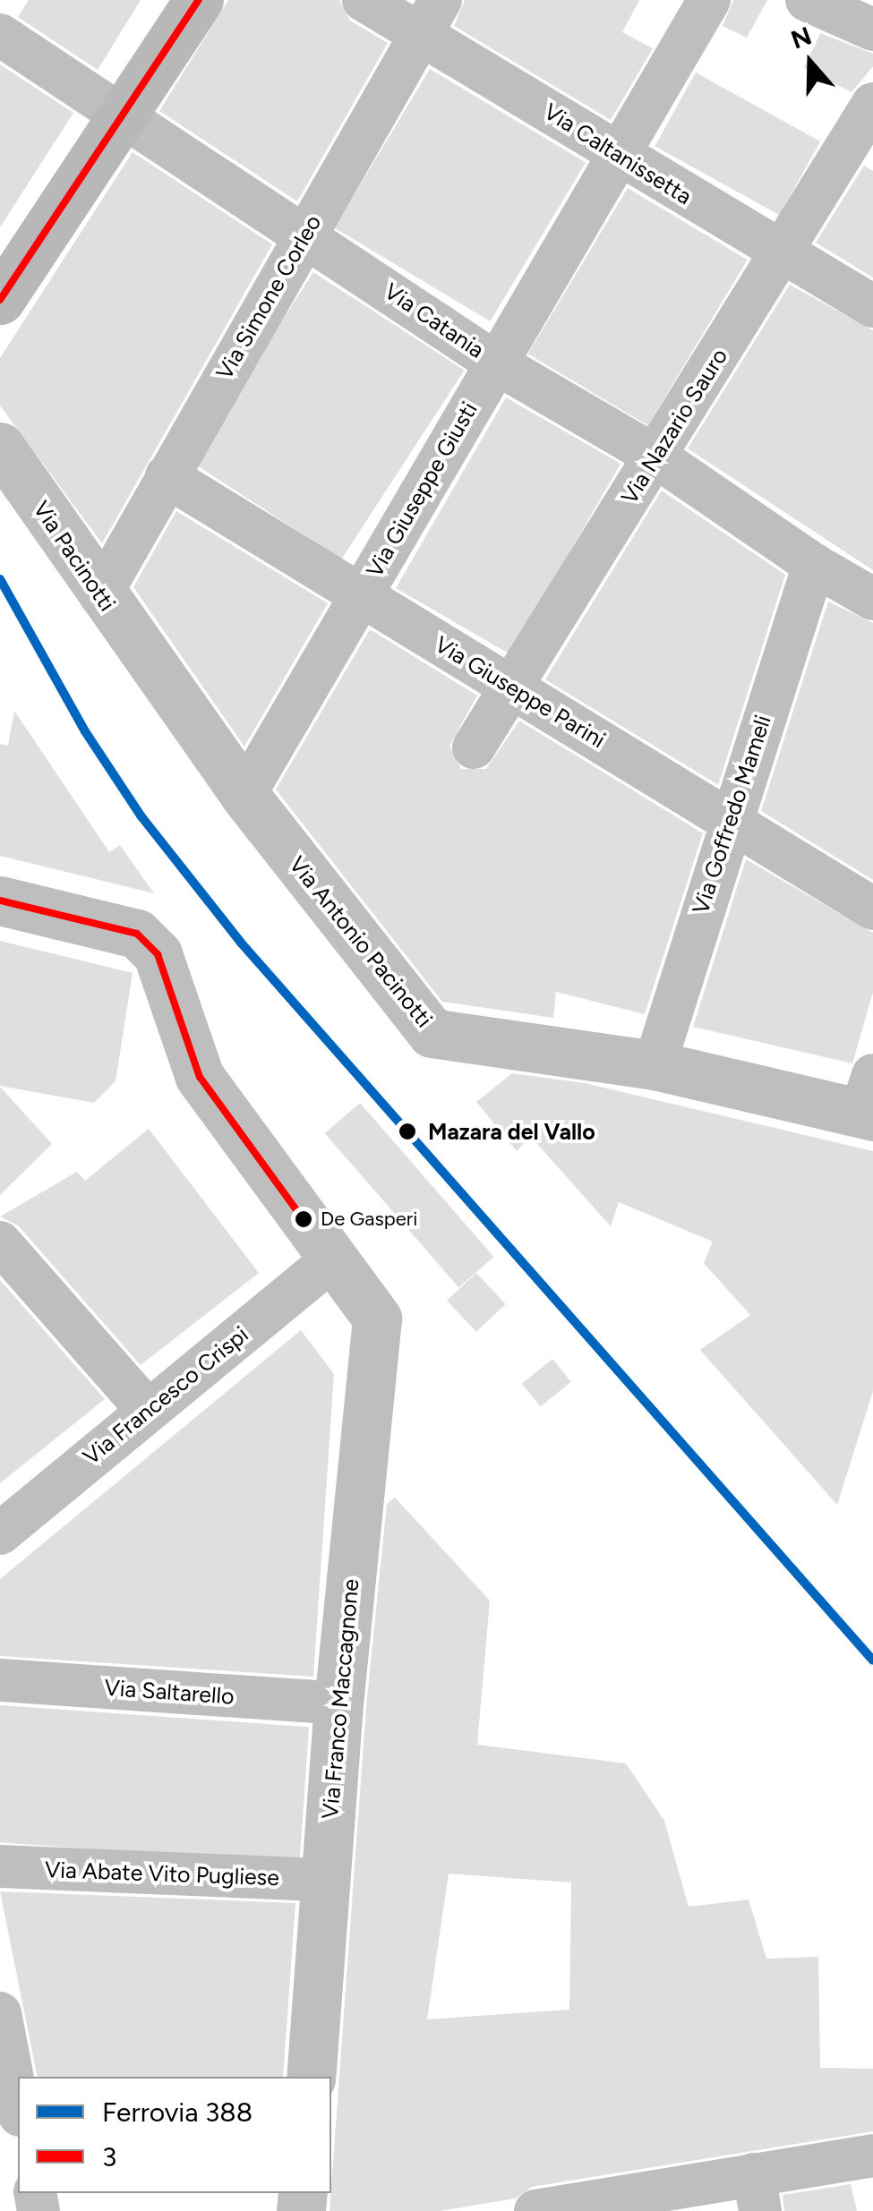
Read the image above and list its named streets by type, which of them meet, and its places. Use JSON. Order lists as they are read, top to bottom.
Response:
{
  "streets": {
    "street": [
      "Via Caltanissetta",
      "Via Simone Corleo",
      "Via Catania",
      "Via Nazario Sauro",
      "Via Giuseppe Giusti",
      "Via Pacinotti",
      "Via Giuseppe Parini",
      "Via Goffredo Mameli",
      "Via Antonio Pacinotti",
      "Via Francesco Crispi",
      "Via Saltarello",
      "Via Franco Maccagnone",
      "Via Abate Vito Pugliese"
    ]
  },
  "crossings": [
    ["Via Caltanissetta", "Via Simone Corleo"],
    ["Via Caltanissetta", "Via Nazario Sauro"],
    ["Via Caltanissetta", "Via Giuseppe Giusti"],
    ["Via Simone Corleo", "Via Catania"],
    ["Via Simone Corleo", "Via Pacinotti"],
    ["Via Simone Corleo", "Via Giuseppe Parini"],
    ["Via Catania", "Via Nazario Sauro"],
    ["Via Catania", "Via Giuseppe Giusti"],
    ["Via Catania", "Via Goffredo Mameli"],
    ["Via Nazario Sauro", "Via Giuseppe Parini"],
    ["Via Giuseppe Giusti", "Via Giuseppe Parini"],
    ["Via Giuseppe Giusti", "Via Antonio Pacinotti"],
    ["Via Pacinotti", "Via Antonio Pacinotti"],
    ["Via Giuseppe Parini", "Via Goffredo Mameli"],
    ["Via Goffredo Mameli", "Via Antonio Pacinotti"],
    ["Via Francesco Crispi", "Via Franco Maccagnone"],
    ["Via Saltarello", "Via Franco Maccagnone"],
    ["Via Franco Maccagnone", "Via Abate Vito Pugliese"]
  ],
  "places": ["Mazara del Vallo", "De Gasperi"],
  "lines": ["transit line 3", "rail line 388"],
  "legend": ["Ferrovia 388", "3"],
  "north": "top"
}
